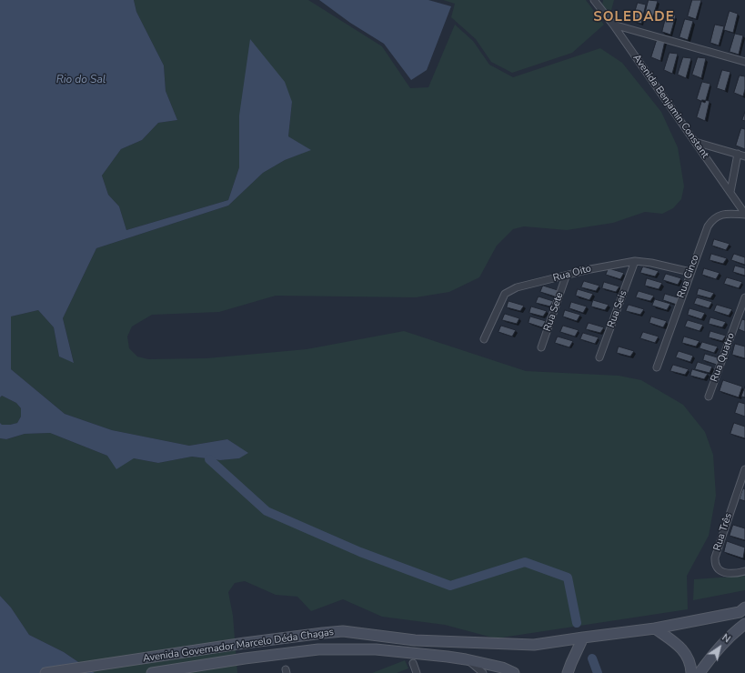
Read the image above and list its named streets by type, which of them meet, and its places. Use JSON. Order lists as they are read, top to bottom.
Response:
{
  "streets": {
    "main road": ["Avenida Governador Marcelo Déda Chagas"],
    "street": [
      "Avenida Benjamin Constant",
      "Rua Oito",
      "Rua Cinco",
      "Rua Seis",
      "Rua Sete",
      "Rua Quatro",
      "Rua Três"
    ]
  },
  "crossings": [
    ["Avenida Benjamin Constant", "Rua Cinco"],
    ["Rua Oito", "Rua Cinco"],
    ["Rua Oito", "Rua Seis"],
    ["Rua Oito", "Rua Sete"]
  ],
  "districts": ["SOLEDADE"],
  "water": ["Rio do Sal"],
  "north": "top right"
}
